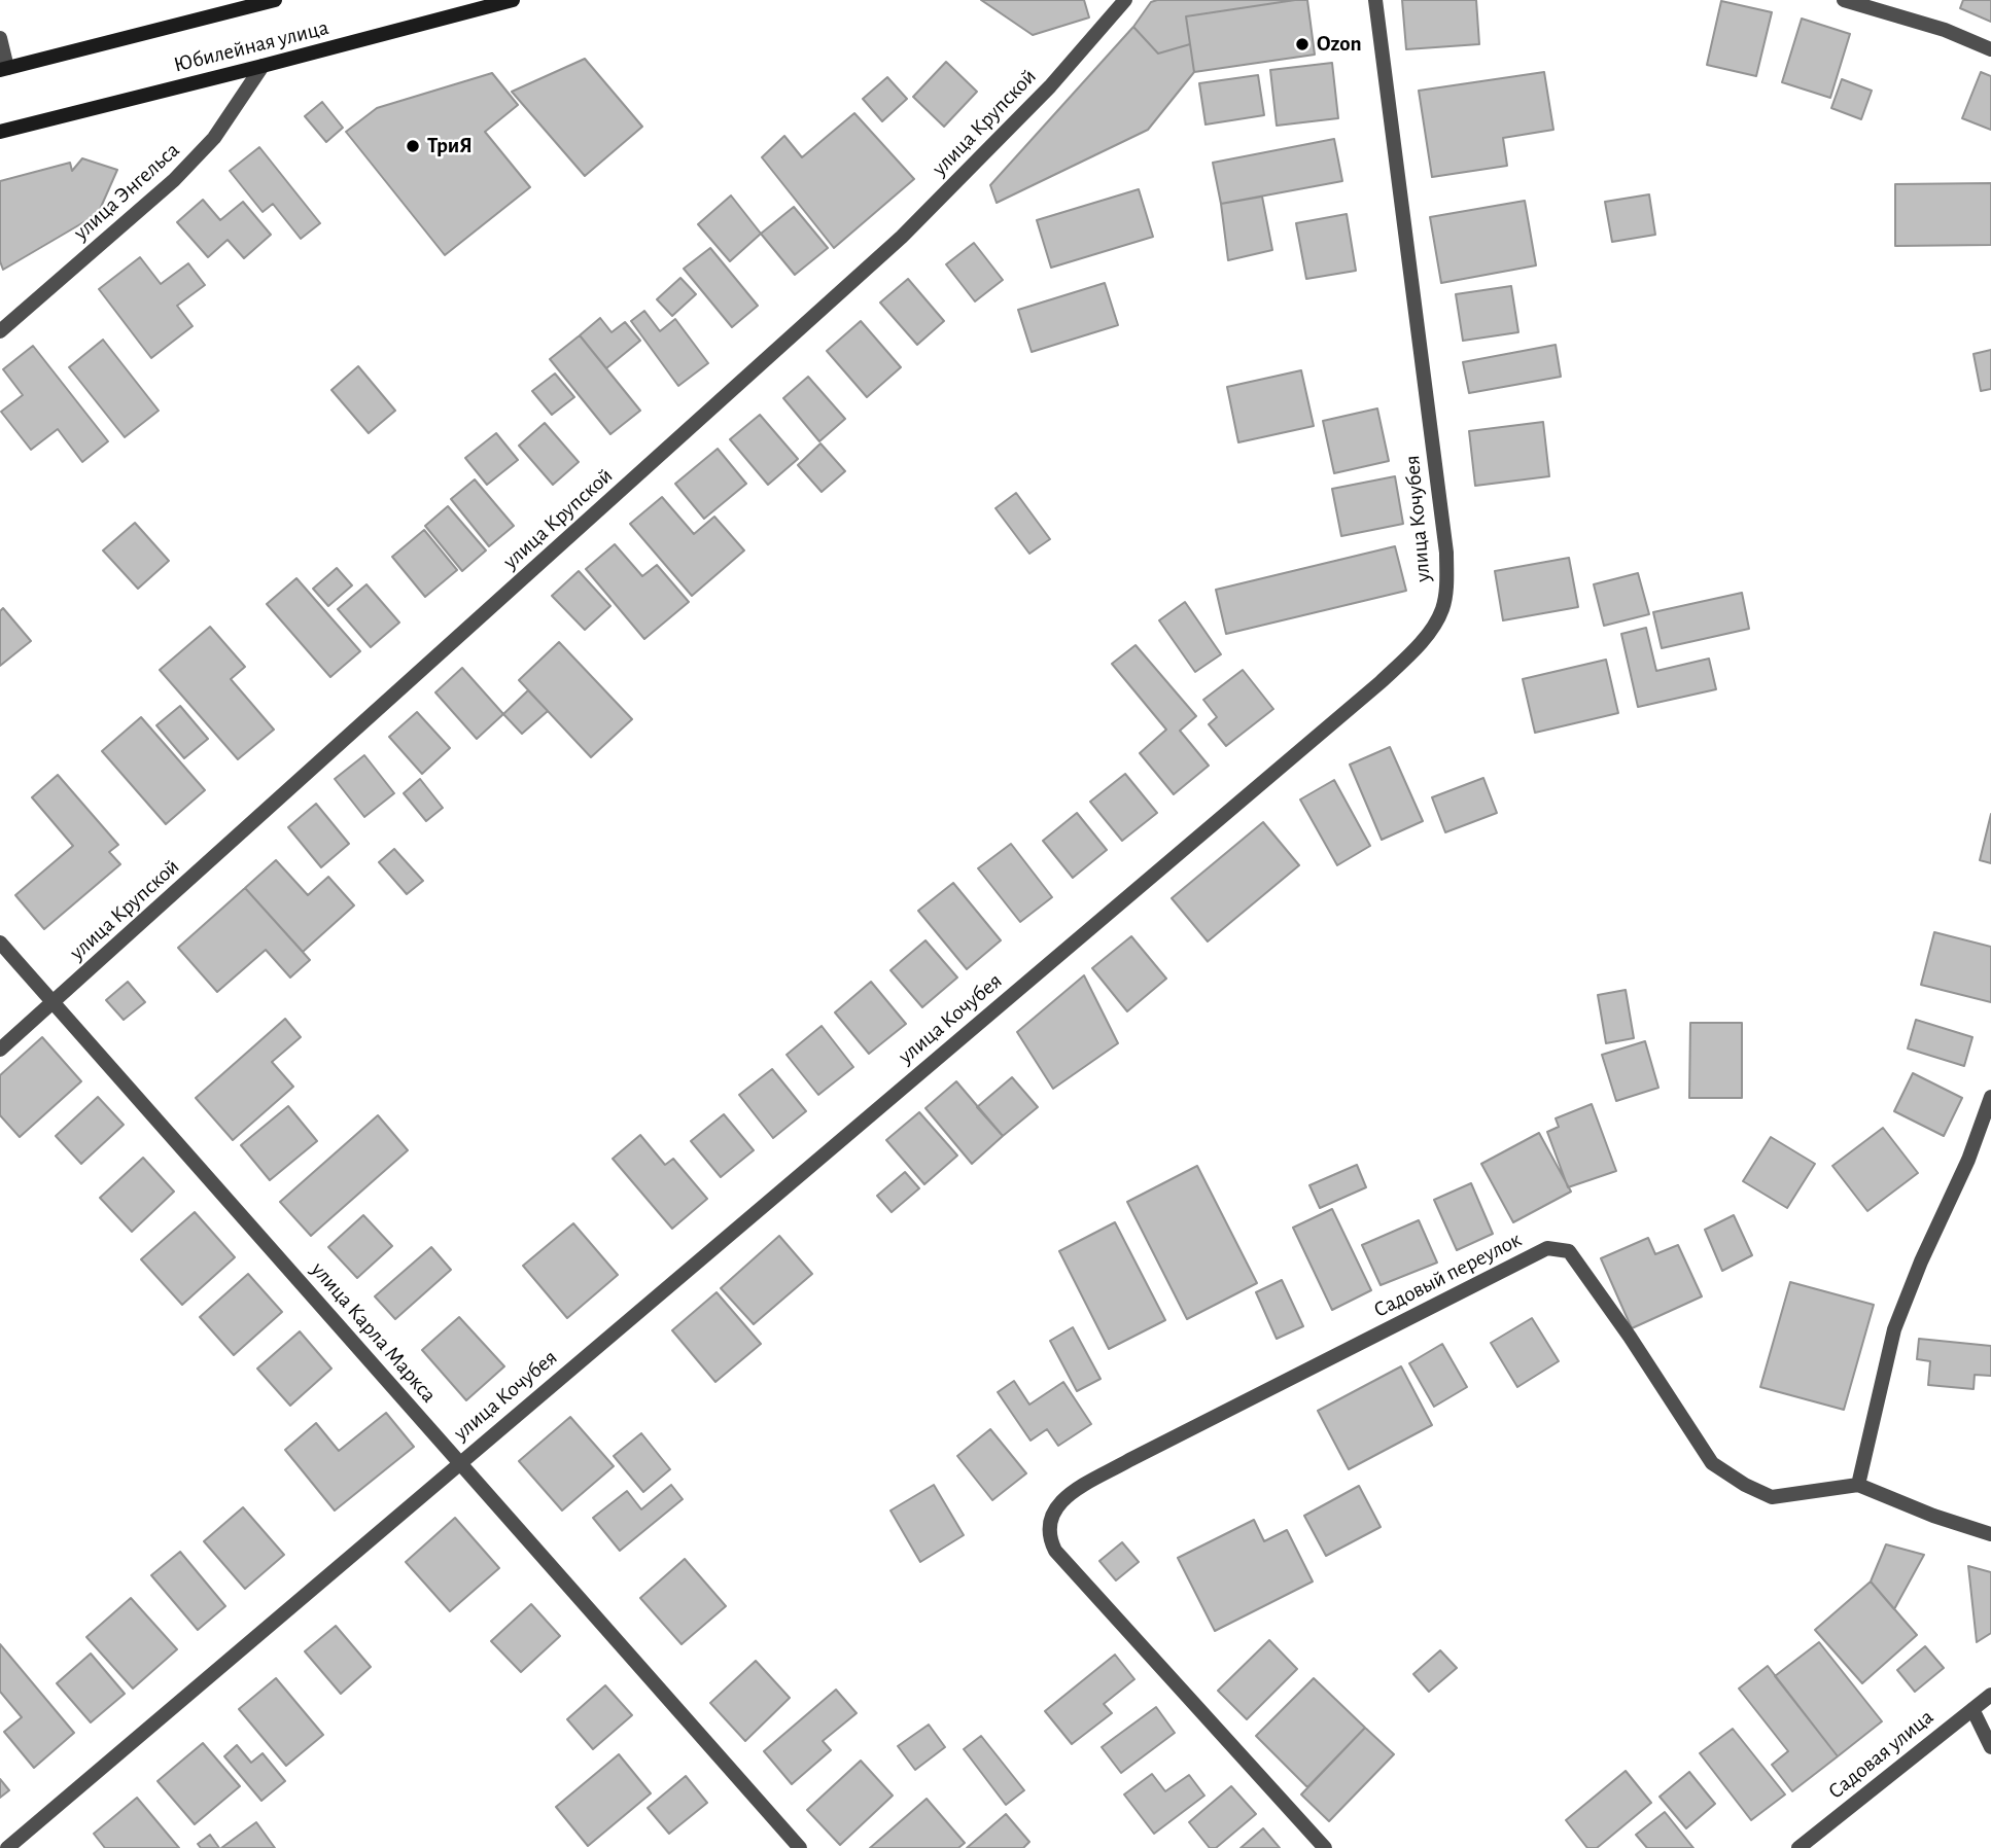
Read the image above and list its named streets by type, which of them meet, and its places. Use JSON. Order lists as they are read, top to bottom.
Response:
{
  "streets": {
    "main road": ["Юбилейная улица"],
    "street": [
      "улица Крупской",
      "улица Энгельса",
      "улица Кочубея",
      "Садовый переулок",
      "улица Карла Маркса",
      "Садовая улица"
    ]
  },
  "crossings": [
    ["Юбилейная улица", "улица Энгельса"],
    ["улица Крупской", "улица Карла Маркса"],
    ["улица Кочубея", "улица Карла Маркса"]
  ],
  "places": ["Ozon", "ТриЯ"]
}
